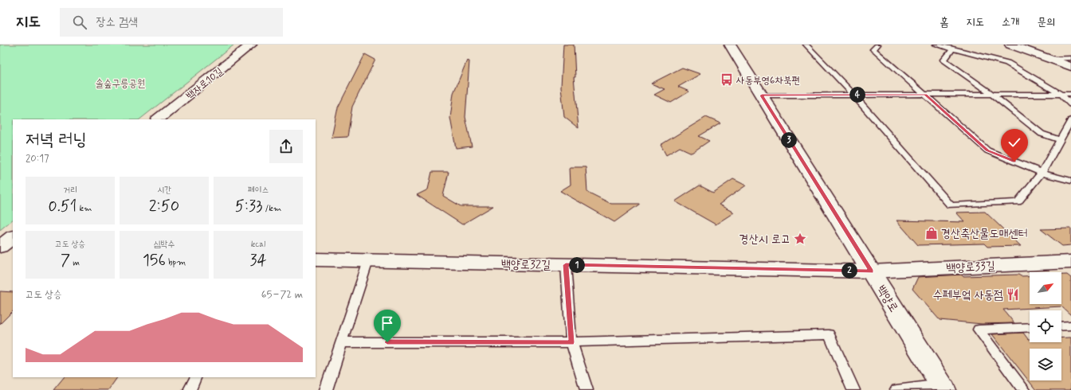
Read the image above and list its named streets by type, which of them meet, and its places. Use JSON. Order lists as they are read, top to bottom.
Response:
{
  "streets": {
    "street": [
      "백자로10길",
      "백양로32길",
      "백양로33길",
      "백양로"
    ]
  },
  "crossings": [
    ["백양로32길", "백양로33길"],
    ["백양로32길", "백양로"],
    ["백양로33길", "백양로"]
  ],
  "parks": ["솔숲구릉공원"],
  "places": {
    "bus stop": ["사동부영6차북편"],
    "shop": ["경산축산물도매센터"],
    "place": ["경산시 로고"],
    "restaurant": ["수페부엌 사동점"]
  },
  "north": "top right",
  "page": {
    "header": "지도",
    "search": "장소 검색",
    "nav": [
      "홈",
      "지도",
      "소개",
      "문의"
    ],
    "pins": [
      "4",
      "3",
      "1",
      "2"
    ],
    "heading": ["저녁 러닝", "20:17"],
    "stats": [
      ["거리", "0.51 km"],
      ["시간", "2:50"],
      ["페이스", "5:33 /km"],
      ["고도 상승", "7 m"],
      ["심박수", "156 bpm"],
      ["kcal", "34"]
    ],
    "chart": ["고도 상승", "65–72 m"]
  }
}
